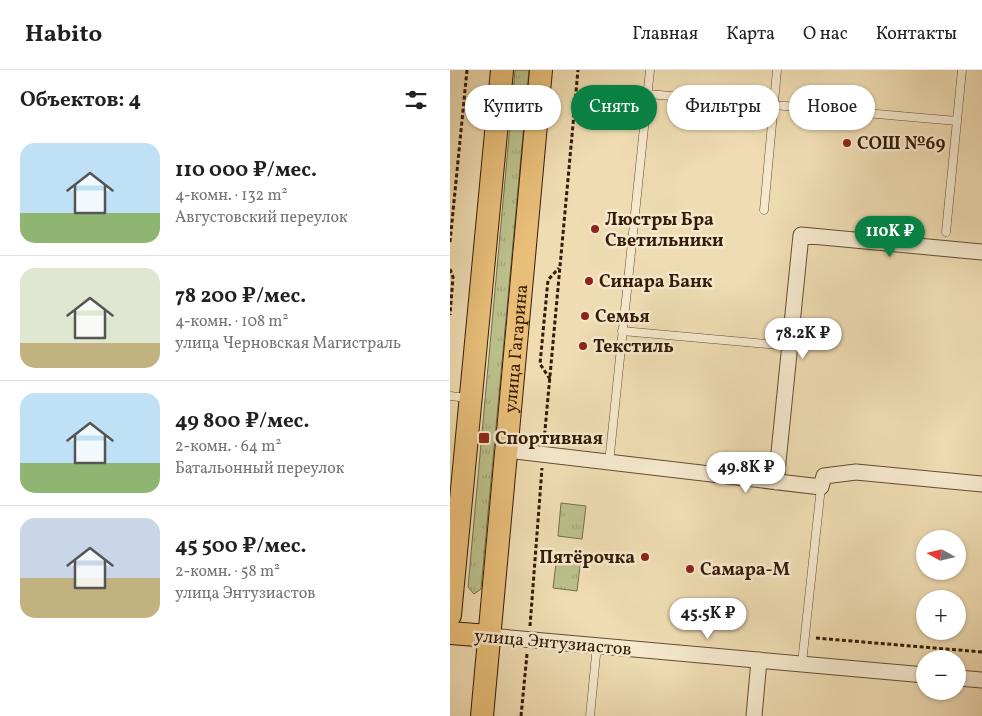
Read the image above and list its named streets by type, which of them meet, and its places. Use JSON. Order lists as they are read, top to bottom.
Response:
{
  "streets": {
    "main road": ["улица Гагарина", "улица Энтузиастов"]
  },
  "crossings": [
    ["улица Гагарина", "улица Энтузиастов"]
  ],
  "places": {
    "other": [
      "СОШ №69",
      "Люстры Бра Светильники",
      "Синара Банк",
      "Семья",
      "Текстиль",
      "Пятёрочка",
      "Самара-М"
    ],
    "transit": ["Спортивная"]
  },
  "north": "left",
  "page": {
    "header": "Habito",
    "nav": [
      "Главная",
      "Карта",
      "О нас",
      "Контакты"
    ],
    "heading": "Объектов: 4",
    "chip": [
      "Купить",
      "Снять",
      "Фильтры",
      "Новое"
    ],
    "list": [
      {
        "name": "110 000 ₽/мес.",
        "note": "4-комн. · 132 m² · Августовский переулок"
      },
      {
        "name": "78 200 ₽/мес.",
        "note": "4-комн. · 108 m² · улица Черновская Магистраль"
      },
      {
        "name": "49 800 ₽/мес.",
        "note": "2-комн. · 64 m² · Батальонный переулок"
      },
      {
        "name": "45 500 ₽/мес.",
        "note": "2-комн. · 58 m² · улица Энтузиастов"
      }
    ],
    "price": [
      "110K ₽",
      "78.2K ₽",
      "49.8K ₽",
      "45.5K ₽"
    ],
    "map_buttons": ["+", "−"]
  }
}
